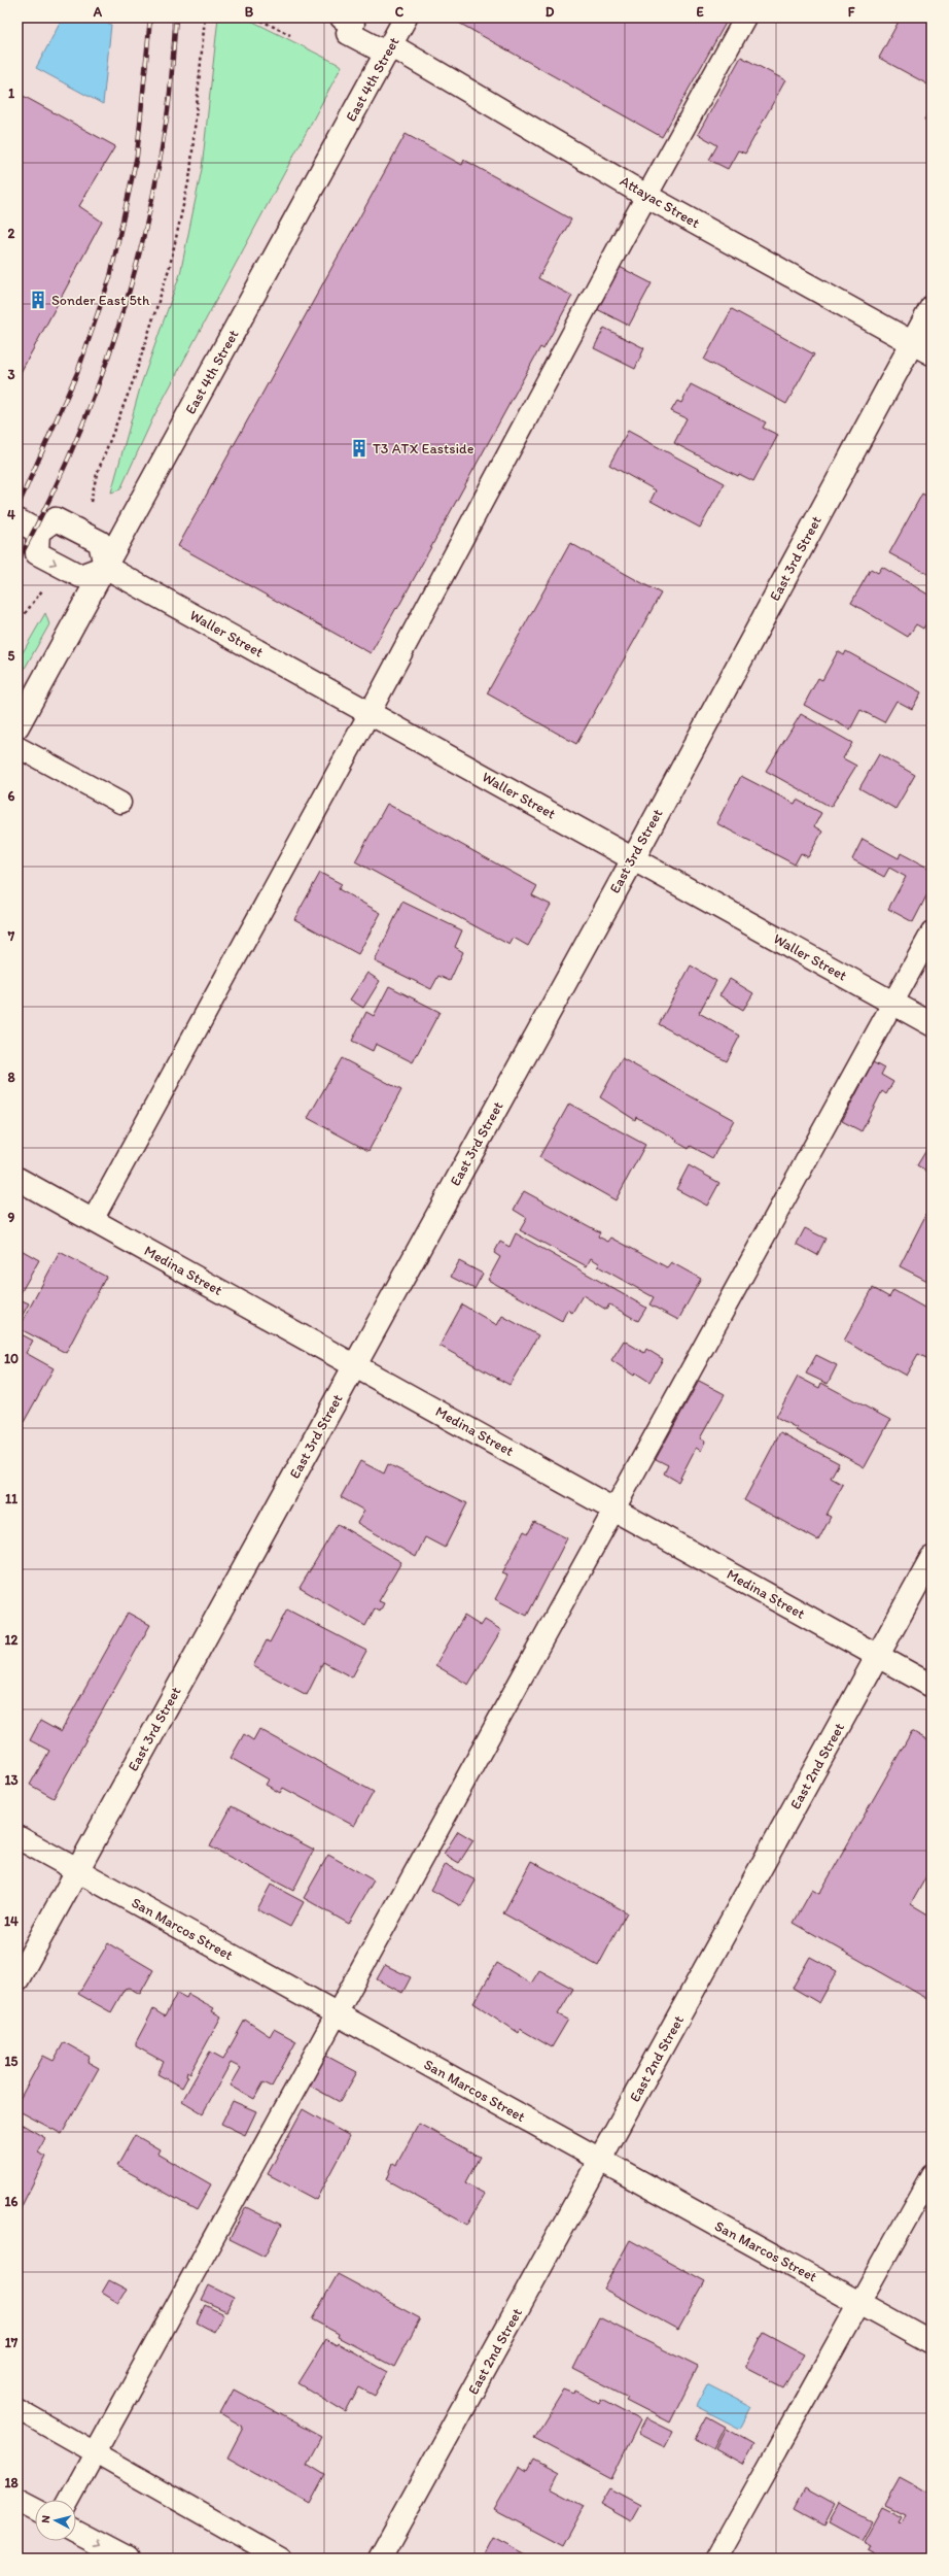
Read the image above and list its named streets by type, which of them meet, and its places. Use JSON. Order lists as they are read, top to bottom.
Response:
{
  "streets": {
    "street": [
      "East 4th Street",
      "Attayac Street",
      "East 3rd Street",
      "Waller Street",
      "Medina Street",
      "East 2nd Street",
      "San Marcos Street"
    ]
  },
  "crossings": [
    ["East 4th Street", "Attayac Street"],
    ["East 4th Street", "Waller Street"],
    ["Attayac Street", "East 3rd Street"],
    ["East 3rd Street", "Waller Street"],
    ["East 3rd Street", "Medina Street"],
    ["East 3rd Street", "San Marcos Street"],
    ["Medina Street", "East 2nd Street"],
    ["East 2nd Street", "San Marcos Street"]
  ],
  "places": {
    "building": ["Sonder East 5th", "T3 ATX Eastside"]
  },
  "north": "left",
  "grid": {
    "columns": [
      "A",
      "B",
      "C",
      "D",
      "E",
      "F"
    ],
    "rows": [
      "1",
      "2",
      "3",
      "4",
      "5",
      "6",
      "7",
      "8",
      "9",
      "10",
      "11",
      "12",
      "13",
      "14",
      "15",
      "16",
      "17",
      "18"
    ]
  }
}
